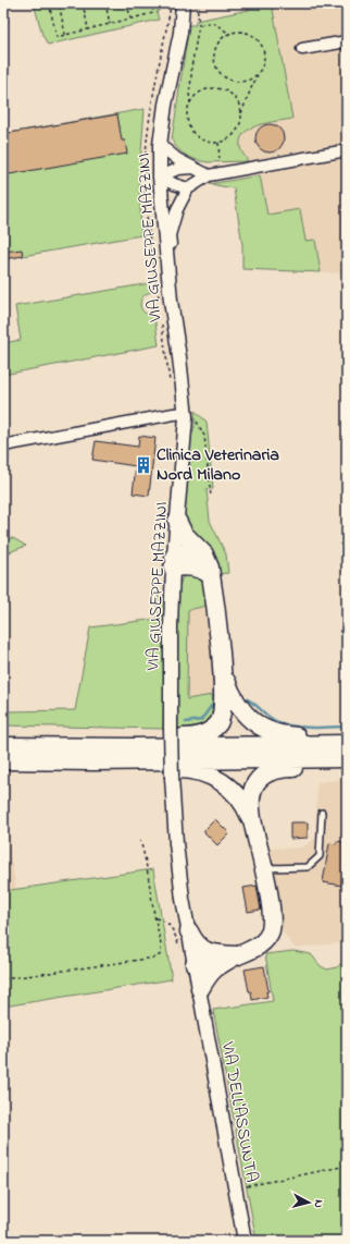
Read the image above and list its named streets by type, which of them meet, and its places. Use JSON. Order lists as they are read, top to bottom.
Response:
{
  "streets": {
    "street": ["VIA GIUSEPPE MAZZINI", "VIA DELL'ASSUNTA"]
  },
  "places": {
    "building": ["Clinica Veterinaria Nord Milano"]
  },
  "north": "right"
}
